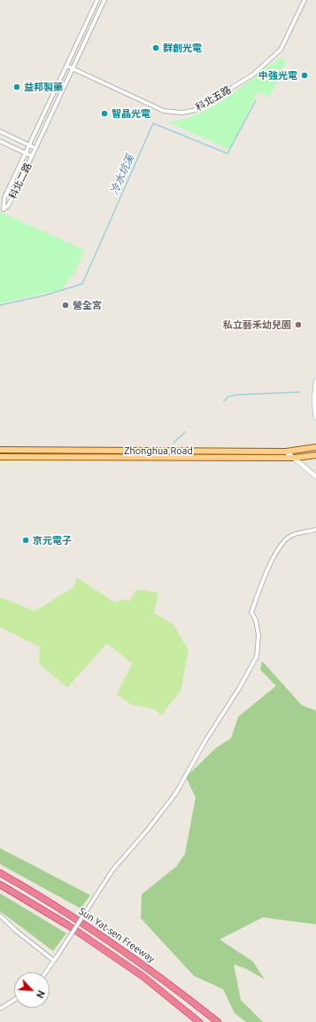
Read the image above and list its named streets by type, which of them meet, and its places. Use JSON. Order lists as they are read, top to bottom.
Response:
{
  "streets": {
    "highway": ["Sun Yat-sen Freeway"],
    "main road": ["Zhonghua Road"],
    "street": ["科北五路", "科北二路"]
  },
  "crossings": [
    ["科北五路", "科北二路"]
  ],
  "water": ["冷水坑溪"],
  "places": [
    "群創光電",
    "中強光電",
    "益邦製藥",
    "智晶光電",
    "營全宮",
    "私立藝禾幼兒園",
    "京元電子"
  ],
  "north": "bottom right"
}
